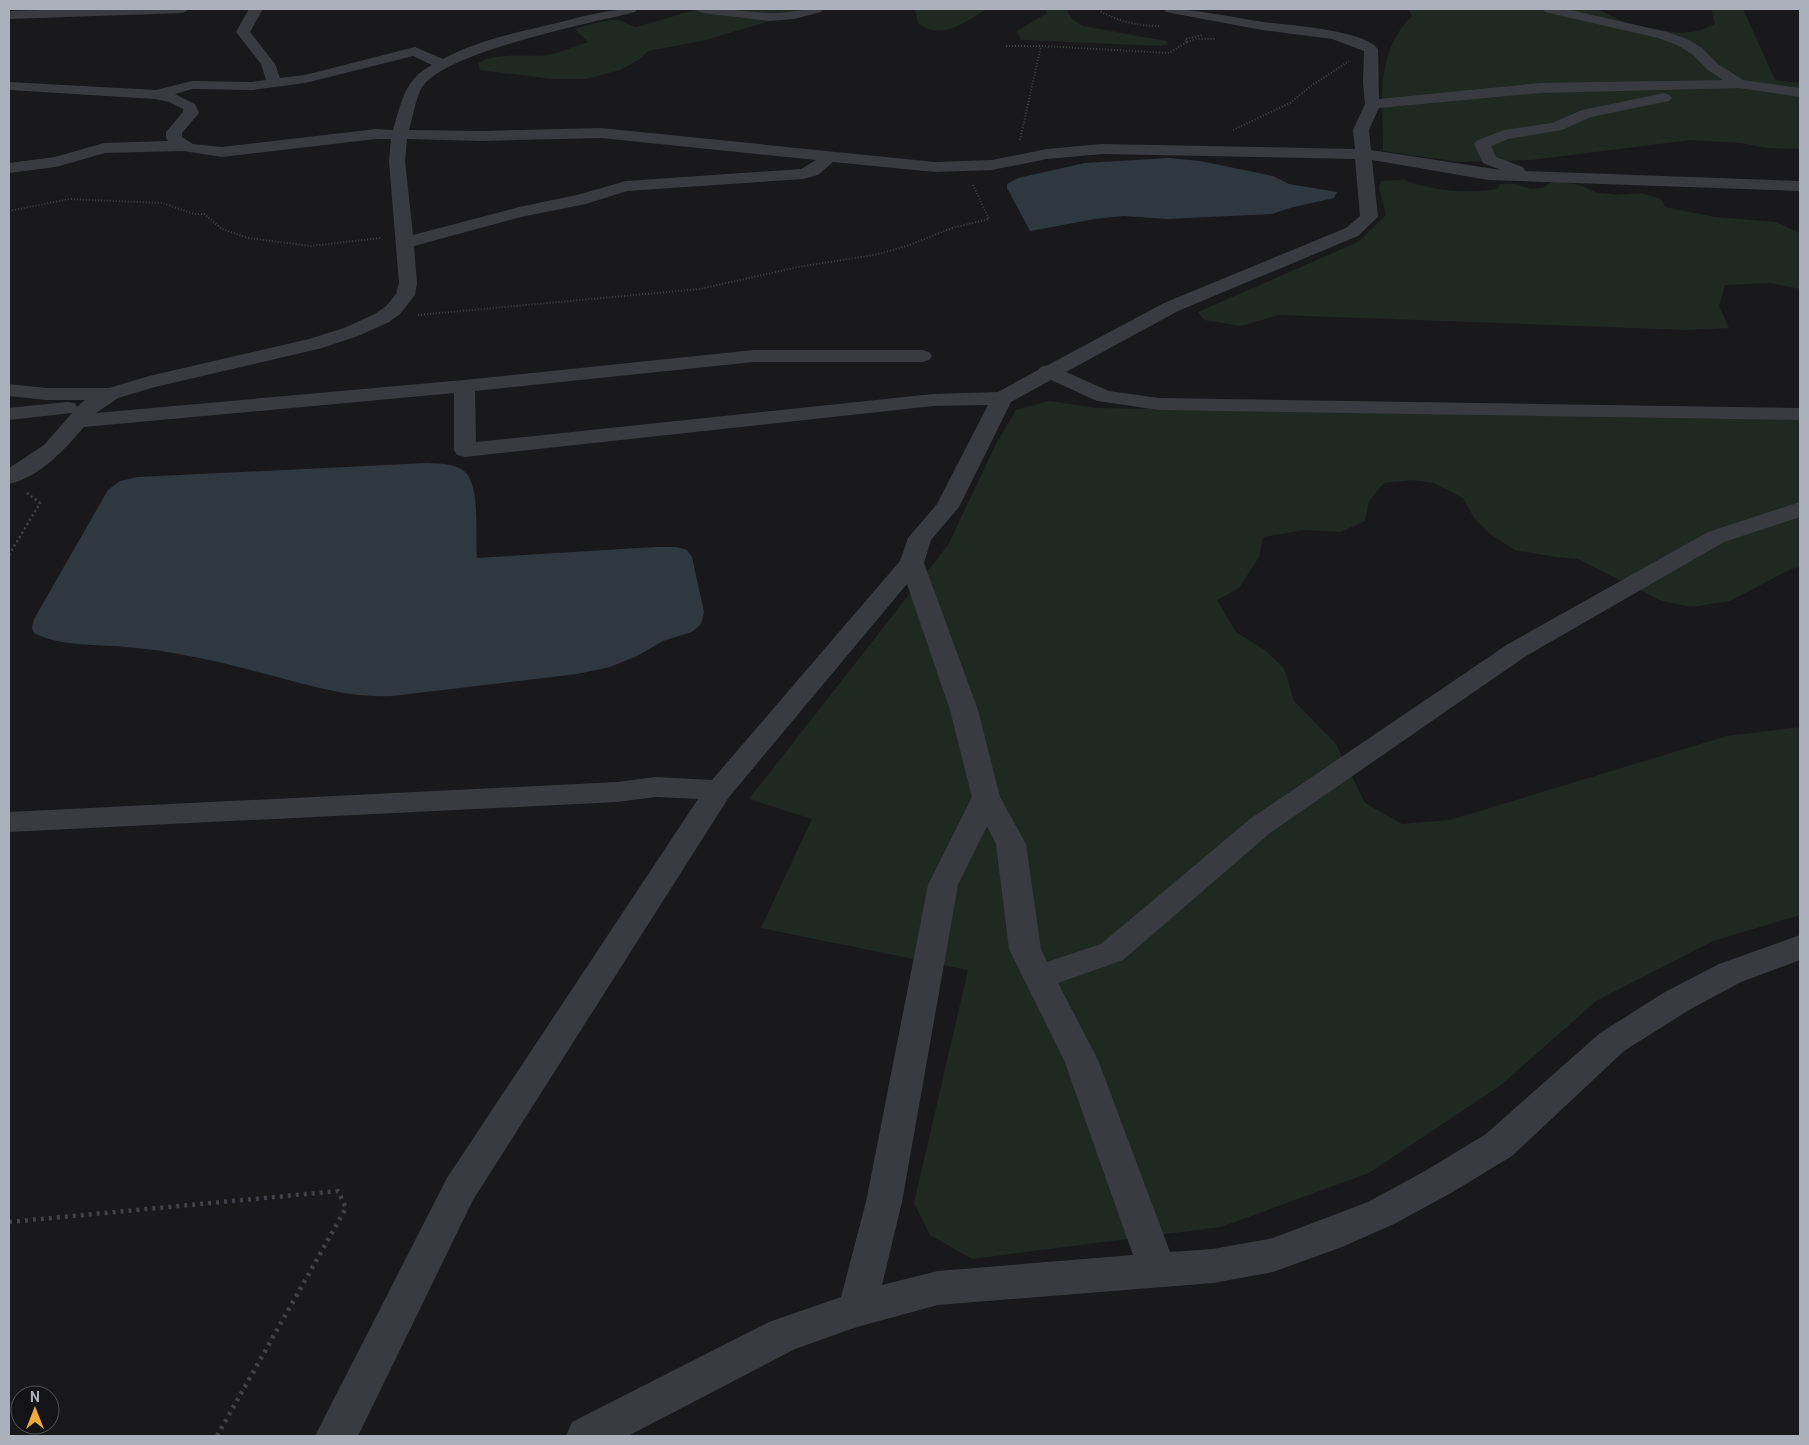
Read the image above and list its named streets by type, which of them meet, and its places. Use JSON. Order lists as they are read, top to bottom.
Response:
{
  "north": "top"
}
